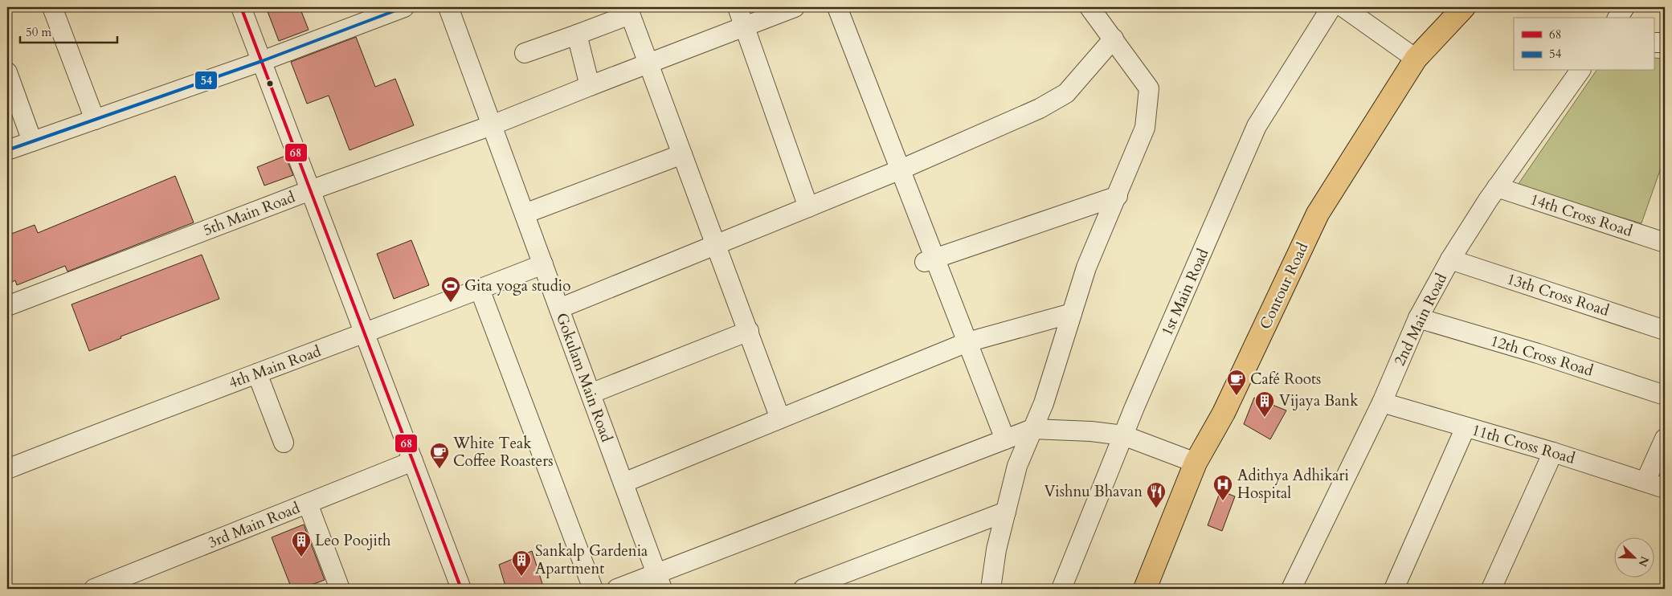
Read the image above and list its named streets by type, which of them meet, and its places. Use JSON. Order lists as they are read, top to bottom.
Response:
{
  "streets": {
    "main road": ["Contour Road"],
    "street": [
      "5th Main Road",
      "14th Cross Road",
      "1st Main Road",
      "13th Cross Road",
      "2nd Main Road",
      "12th Cross Road",
      "4th Main Road",
      "Gokulam Main Road",
      "11th Cross Road",
      "3rd Main Road"
    ]
  },
  "crossings": [
    ["5th Main Road", "Gokulam Main Road"],
    ["14th Cross Road", "2nd Main Road"],
    ["13th Cross Road", "2nd Main Road"],
    ["2nd Main Road", "12th Cross Road"],
    ["2nd Main Road", "11th Cross Road"],
    ["4th Main Road", "Gokulam Main Road"]
  ],
  "places": {
    "sports": ["Gita yoga studio"],
    "cafe": ["Café Roots", "White Teak Coffee Roasters"],
    "building": ["Vijaya Bank", "Leo Poojith", "Sankalp Gardenia Apartment"],
    "hospital": ["Adithya Adhikari Hospital"],
    "restaurant": ["Vishnu Bhavan"]
  },
  "lines": ["transit line 68", "transit line 54"],
  "legend": ["68", "54"],
  "scale_bar": "50 m",
  "north": "bottom right"
}
